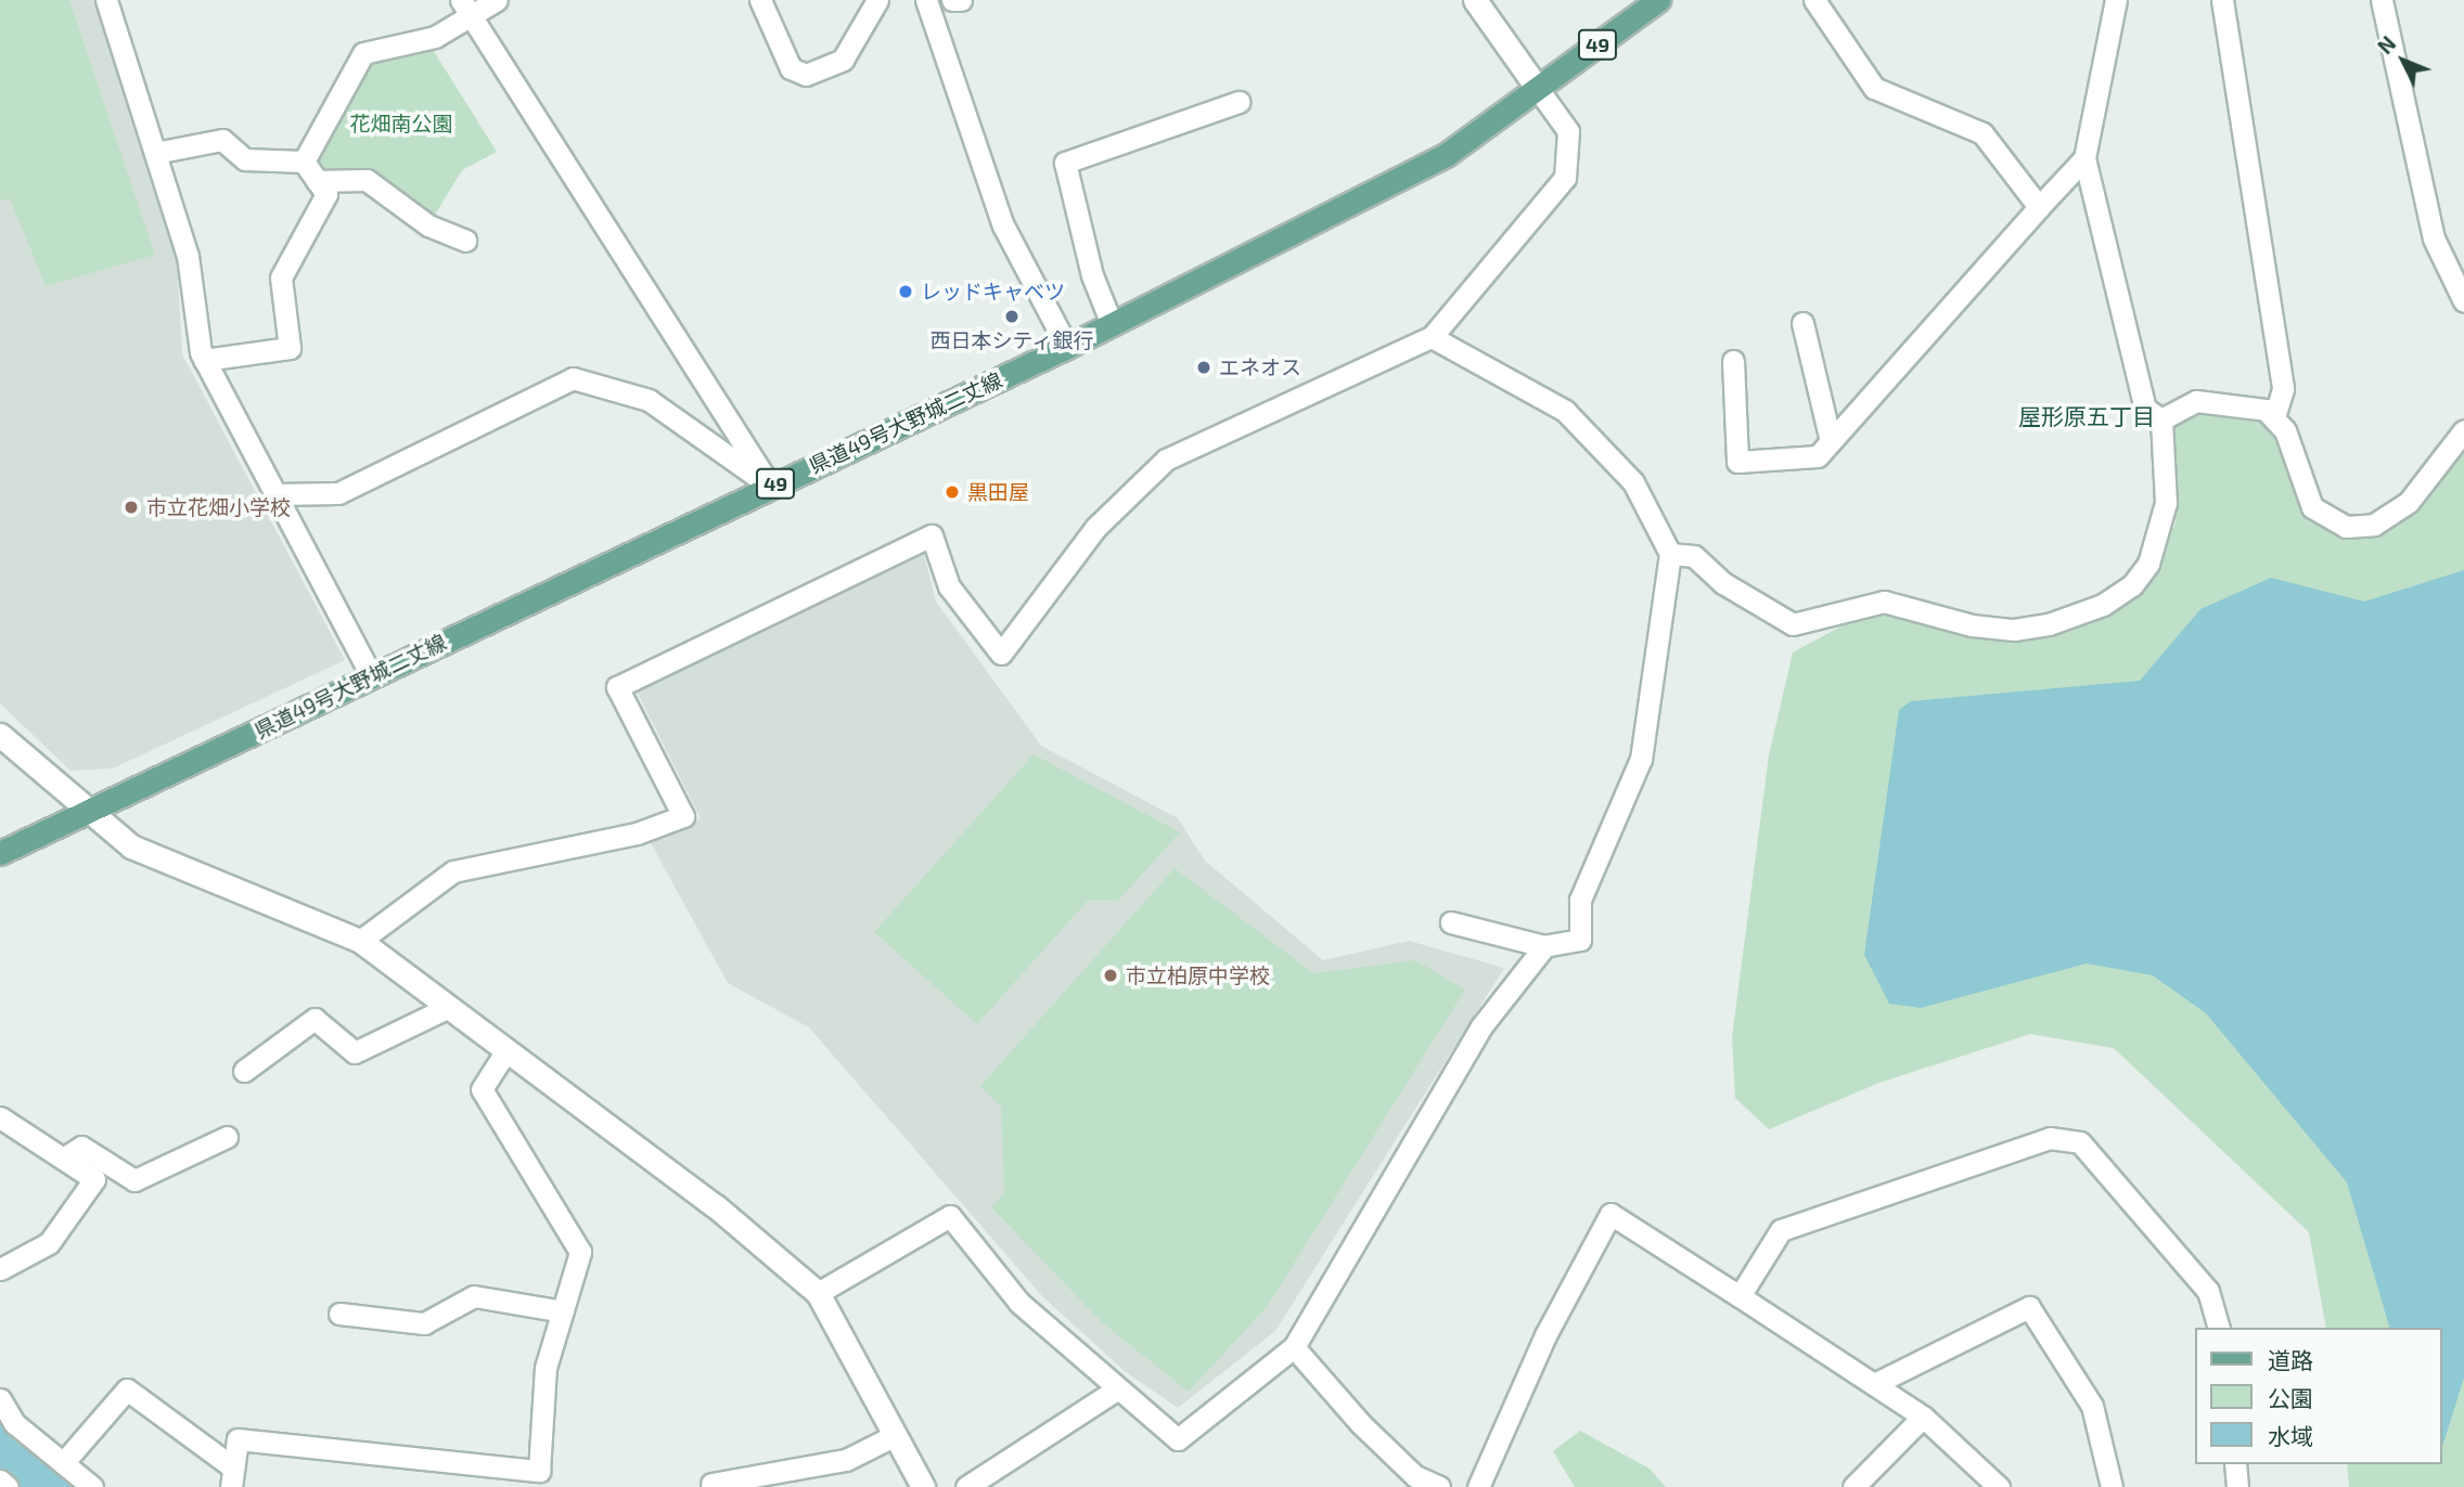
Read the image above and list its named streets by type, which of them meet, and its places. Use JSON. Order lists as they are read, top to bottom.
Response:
{
  "streets": {
    "main road": ["49", "県道49号大野城二丈線"]
  },
  "districts": ["屋形原五丁目"],
  "parks": ["花畑南公園"],
  "places": [
    "レッドキャベツ",
    "西日本シティ銀行",
    "エネオス",
    "黒田屋",
    "市立花畑小学校",
    "市立柏原中学校"
  ],
  "legend": ["道路", "公園", "水域"],
  "north": "top left"
}
